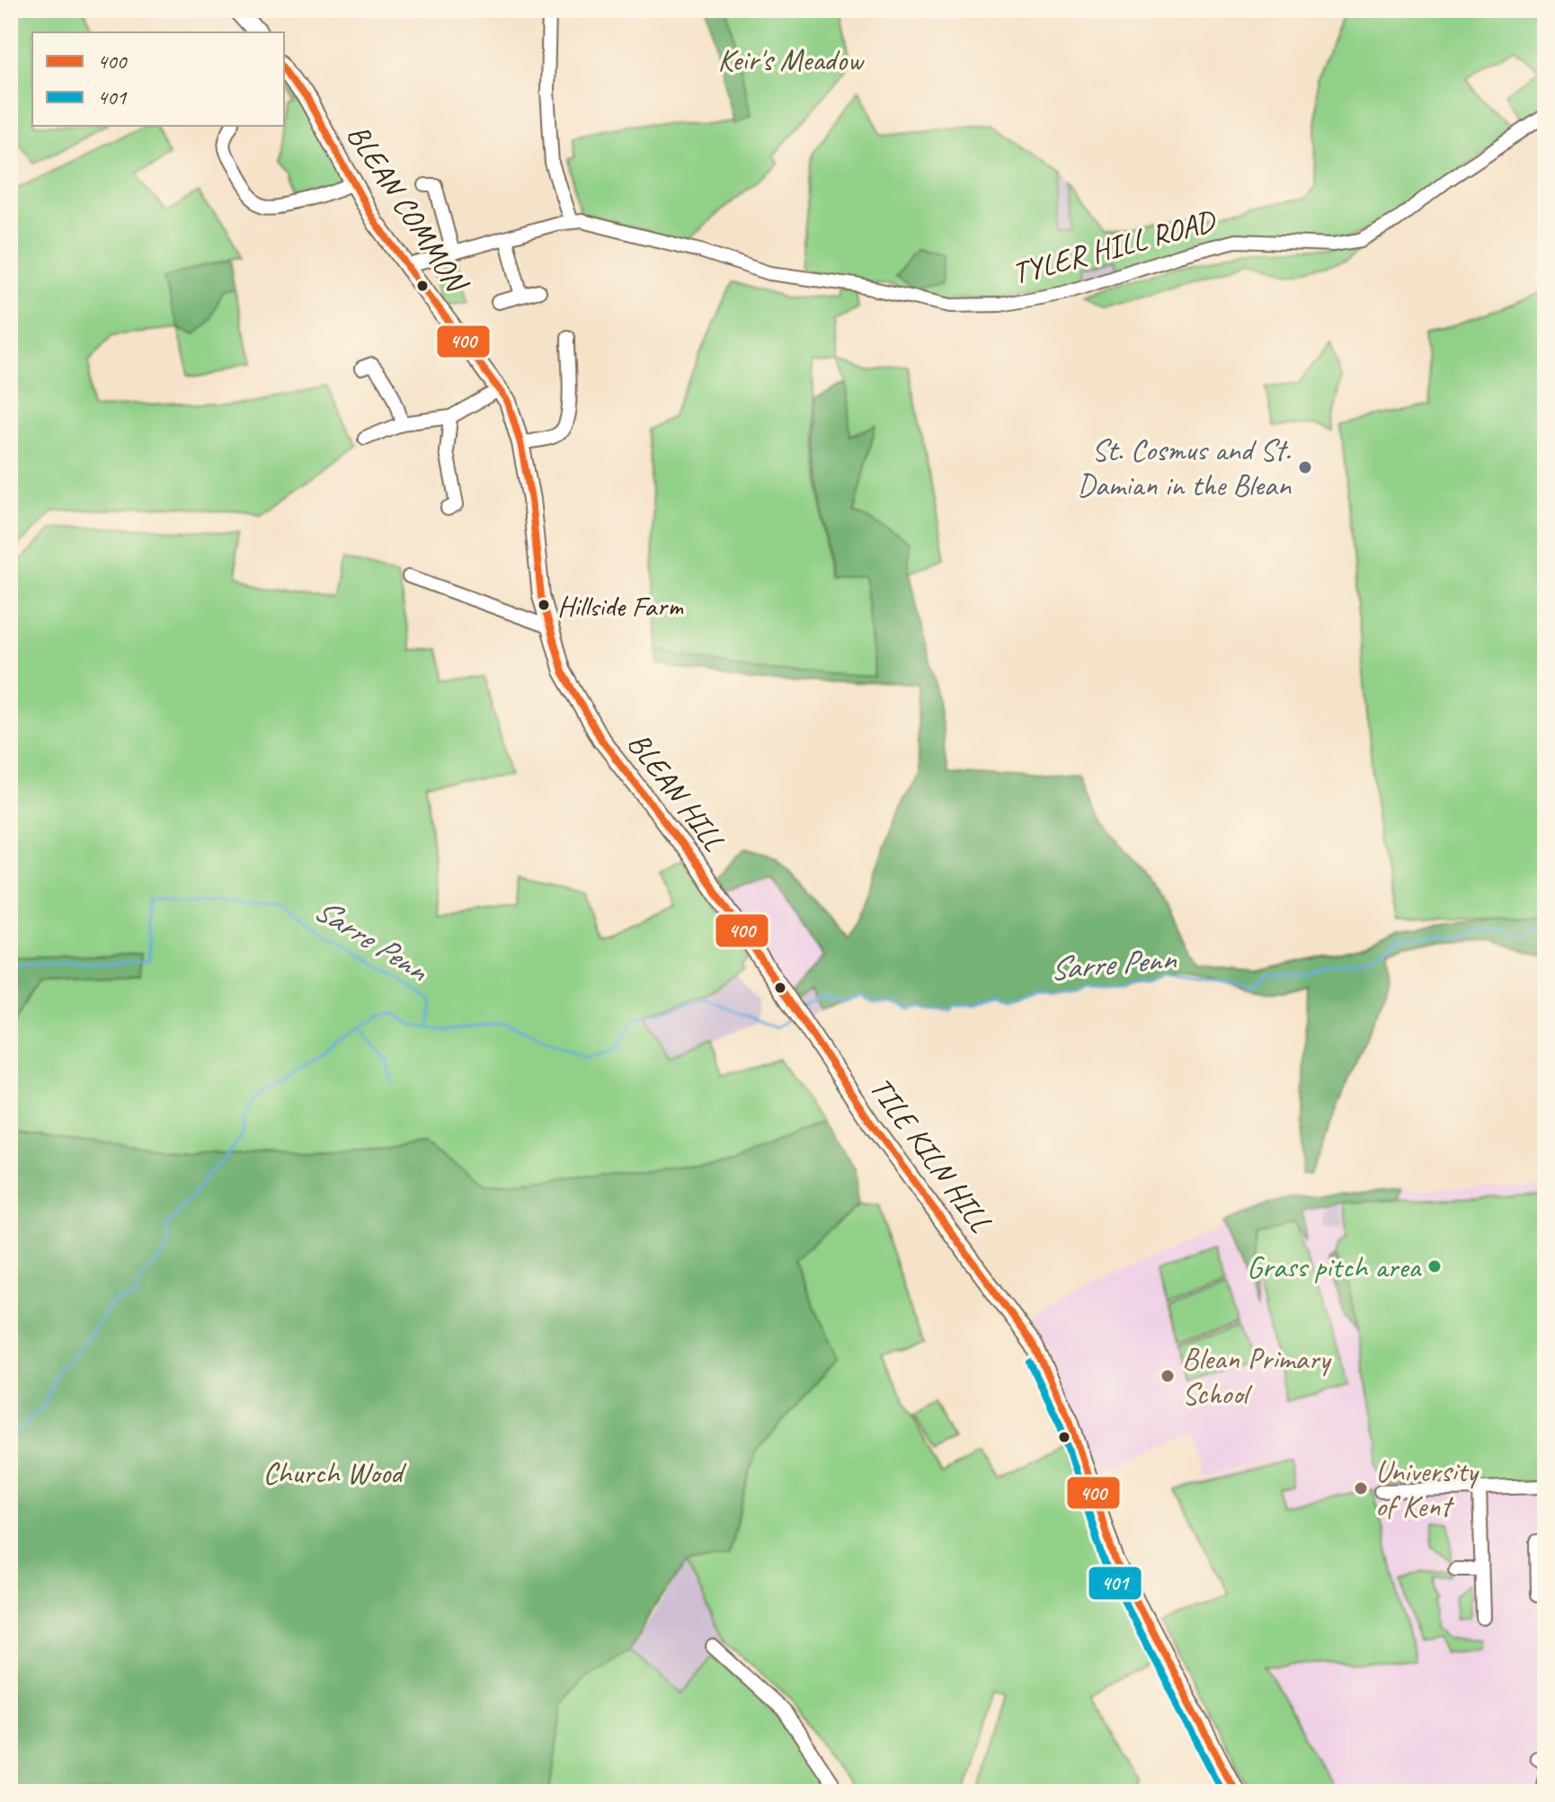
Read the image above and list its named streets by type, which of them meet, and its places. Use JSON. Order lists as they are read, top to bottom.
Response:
{
  "streets": {
    "main road": ["BLEAN COMMON", "BLEAN HILL", "TILE KILN HILL"],
    "street": ["TYLER HILL ROAD"]
  },
  "crossings": [
    ["BLEAN COMMON", "TYLER HILL ROAD"],
    ["BLEAN COMMON", "BLEAN HILL"],
    ["BLEAN HILL", "TILE KILN HILL"]
  ],
  "water": ["Sarre Penn"],
  "parks": ["Keir's Meadow", "Church Wood"],
  "places": [
    "St. Cosmus and St. Damian in the Blean",
    "Hillside Farm",
    "Grass pitch area",
    "Blean Primary School",
    "University of Kent"
  ],
  "lines": ["transit line 400", "transit line 401"],
  "legend": ["400", "401"]
}
